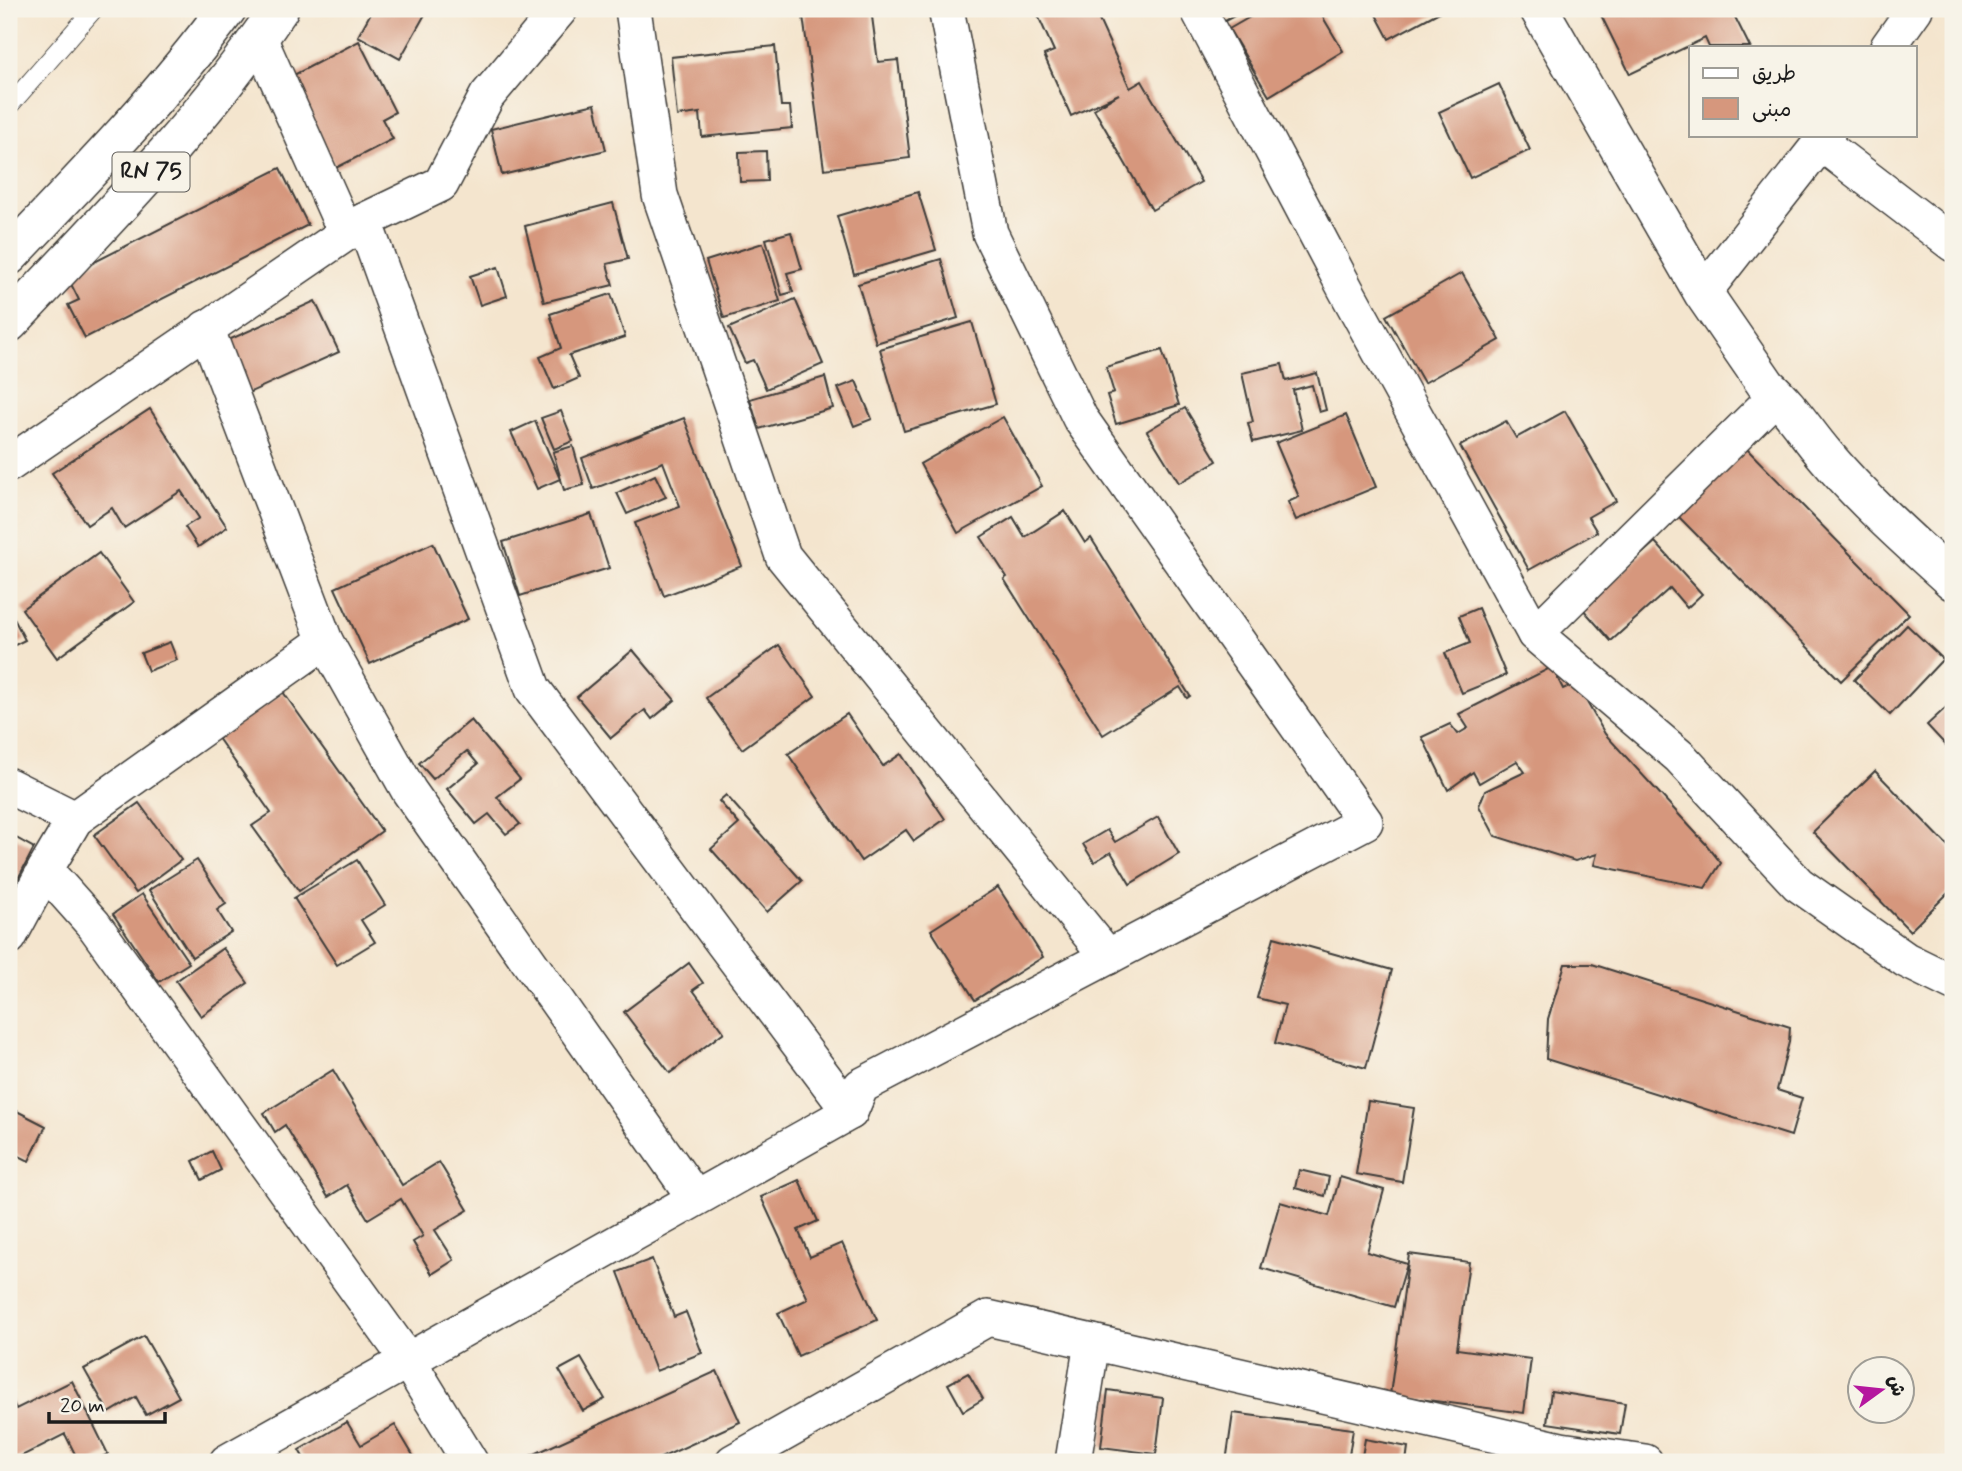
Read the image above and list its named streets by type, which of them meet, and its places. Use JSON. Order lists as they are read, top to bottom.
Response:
{
  "streets": {
    "main road": ["RN 75"]
  },
  "legend": ["طريق", "مبنى"],
  "scale_bar": "20 m",
  "north": "right"
}
